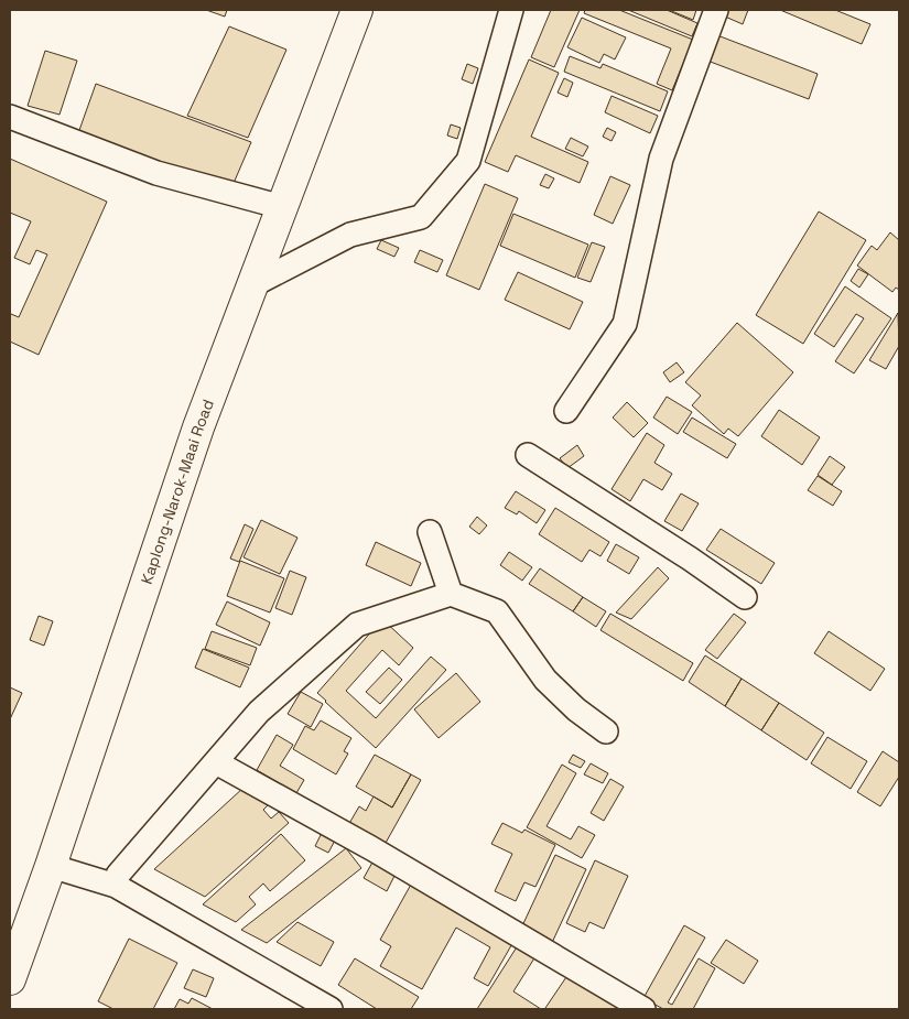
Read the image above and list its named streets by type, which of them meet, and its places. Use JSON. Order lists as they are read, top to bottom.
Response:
{
  "streets": {
    "highway": ["Kaplong-Narok-Maai Road"]
  }
}
